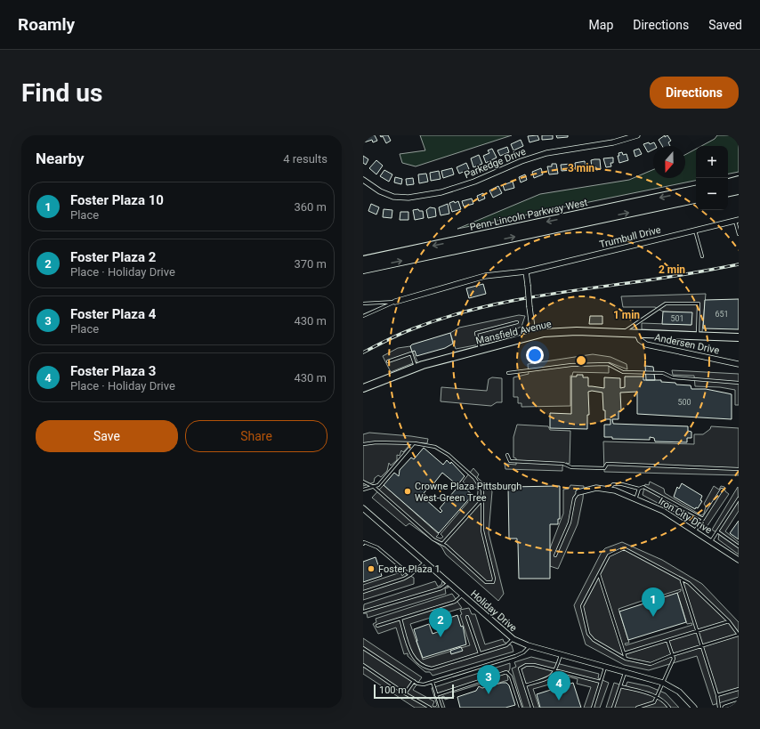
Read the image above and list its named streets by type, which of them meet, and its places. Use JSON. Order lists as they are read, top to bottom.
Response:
{
  "streets": {
    "highway": ["Penn-Lincoln Parkway West"],
    "main road": ["Mansfield Avenue"],
    "street": [
      "Parkedge Drive",
      "Trumbull Drive",
      "Andersen Drive",
      "Iron City Drive",
      "Holiday Drive"
    ]
  },
  "crossings": [
    ["Mansfield Avenue", "Andersen Drive"]
  ],
  "places": ["Crowne Plaza Pittsburgh West-Green Tree", "Foster Plaza 1"],
  "house_numbers": ["651", "501", "500"],
  "scale_bar": "100 m",
  "north": "bottom",
  "page": {
    "header": "Roamly",
    "nav": ["Map", "Directions", "Saved"],
    "buttons": [
      "Directions",
      ["Save", "Share"]
    ],
    "title": "Find us",
    "heading": ["Nearby", "4 results"],
    "map_buttons": ["+", "−"],
    "list": [
      {
        "mark": "1",
        "name": "Foster Plaza 10",
        "note": "Place",
        "value": "360 m"
      },
      {
        "mark": "2",
        "name": "Foster Plaza 2",
        "note": "Place · Holiday Drive",
        "value": "370 m"
      },
      {
        "mark": "3",
        "name": "Foster Plaza 4",
        "note": "Place",
        "value": "430 m"
      },
      {
        "mark": "4",
        "name": "Foster Plaza 3",
        "note": "Place · Holiday Drive",
        "value": "430 m"
      }
    ],
    "pins": [
      "1",
      "2",
      "3",
      "4"
    ],
    "scale": "100 m"
  },
  "rings": ["3 min", "2 min", "1 min"]
}
